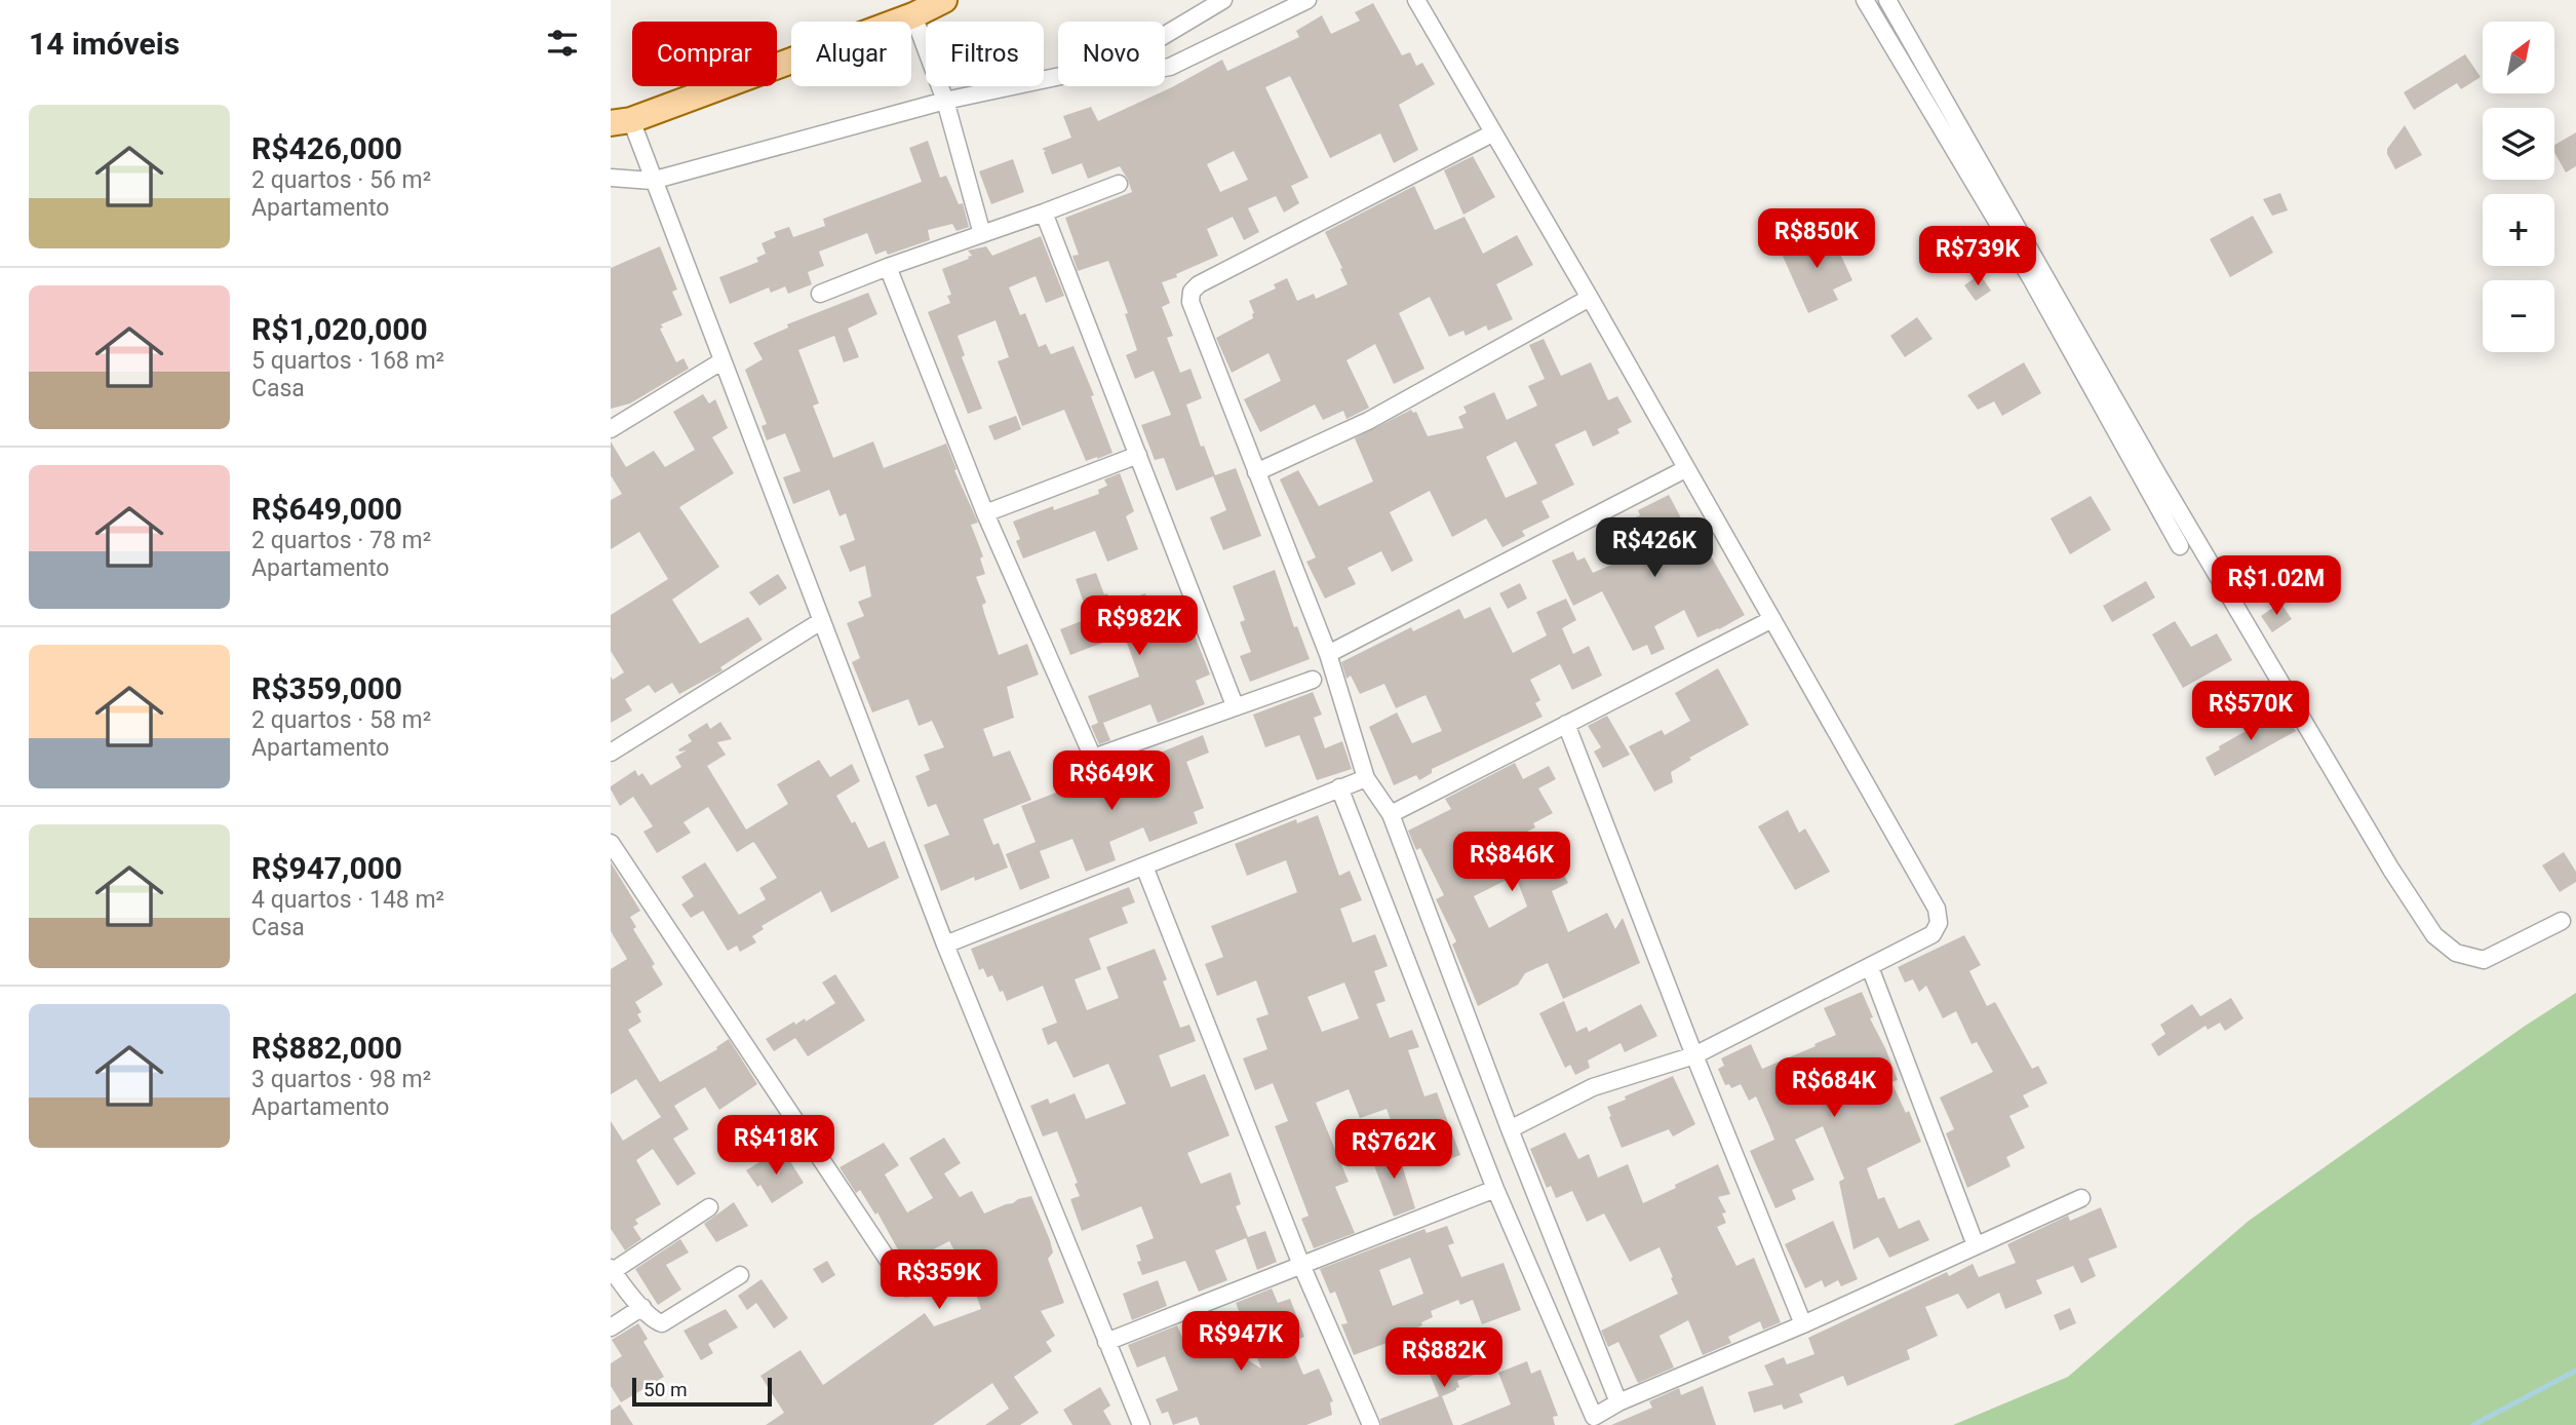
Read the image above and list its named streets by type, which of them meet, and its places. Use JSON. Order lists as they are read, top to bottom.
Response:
{
  "scale_bar": "50 m",
  "north": "top right",
  "page": {
    "heading": "14 imóveis",
    "map_buttons": ["+", "−"],
    "chip": [
      "Comprar",
      "Alugar",
      "Filtros",
      "Novo"
    ],
    "list": [
      {
        "name": "R$426,000",
        "note": "2 quartos · 56 m² · Apartamento"
      },
      {
        "name": "R$1,020,000",
        "note": "5 quartos · 168 m² · Casa"
      },
      {
        "name": "R$649,000",
        "note": "2 quartos · 78 m² · Apartamento"
      },
      {
        "name": "R$359,000",
        "note": "2 quartos · 58 m² · Apartamento"
      },
      {
        "name": "R$947,000",
        "note": "4 quartos · 148 m² · Casa"
      },
      {
        "name": "R$882,000",
        "note": "3 quartos · 98 m² · Apartamento"
      }
    ],
    "price": [
      "R$850K",
      "R$739K",
      "R$426K",
      "R$1.02M",
      "R$982K",
      "R$570K",
      "R$649K",
      "R$846K",
      "R$684K",
      "R$418K",
      "R$762K",
      "R$359K",
      "R$947K",
      "R$882K"
    ],
    "scale": "50 m"
  }
}
